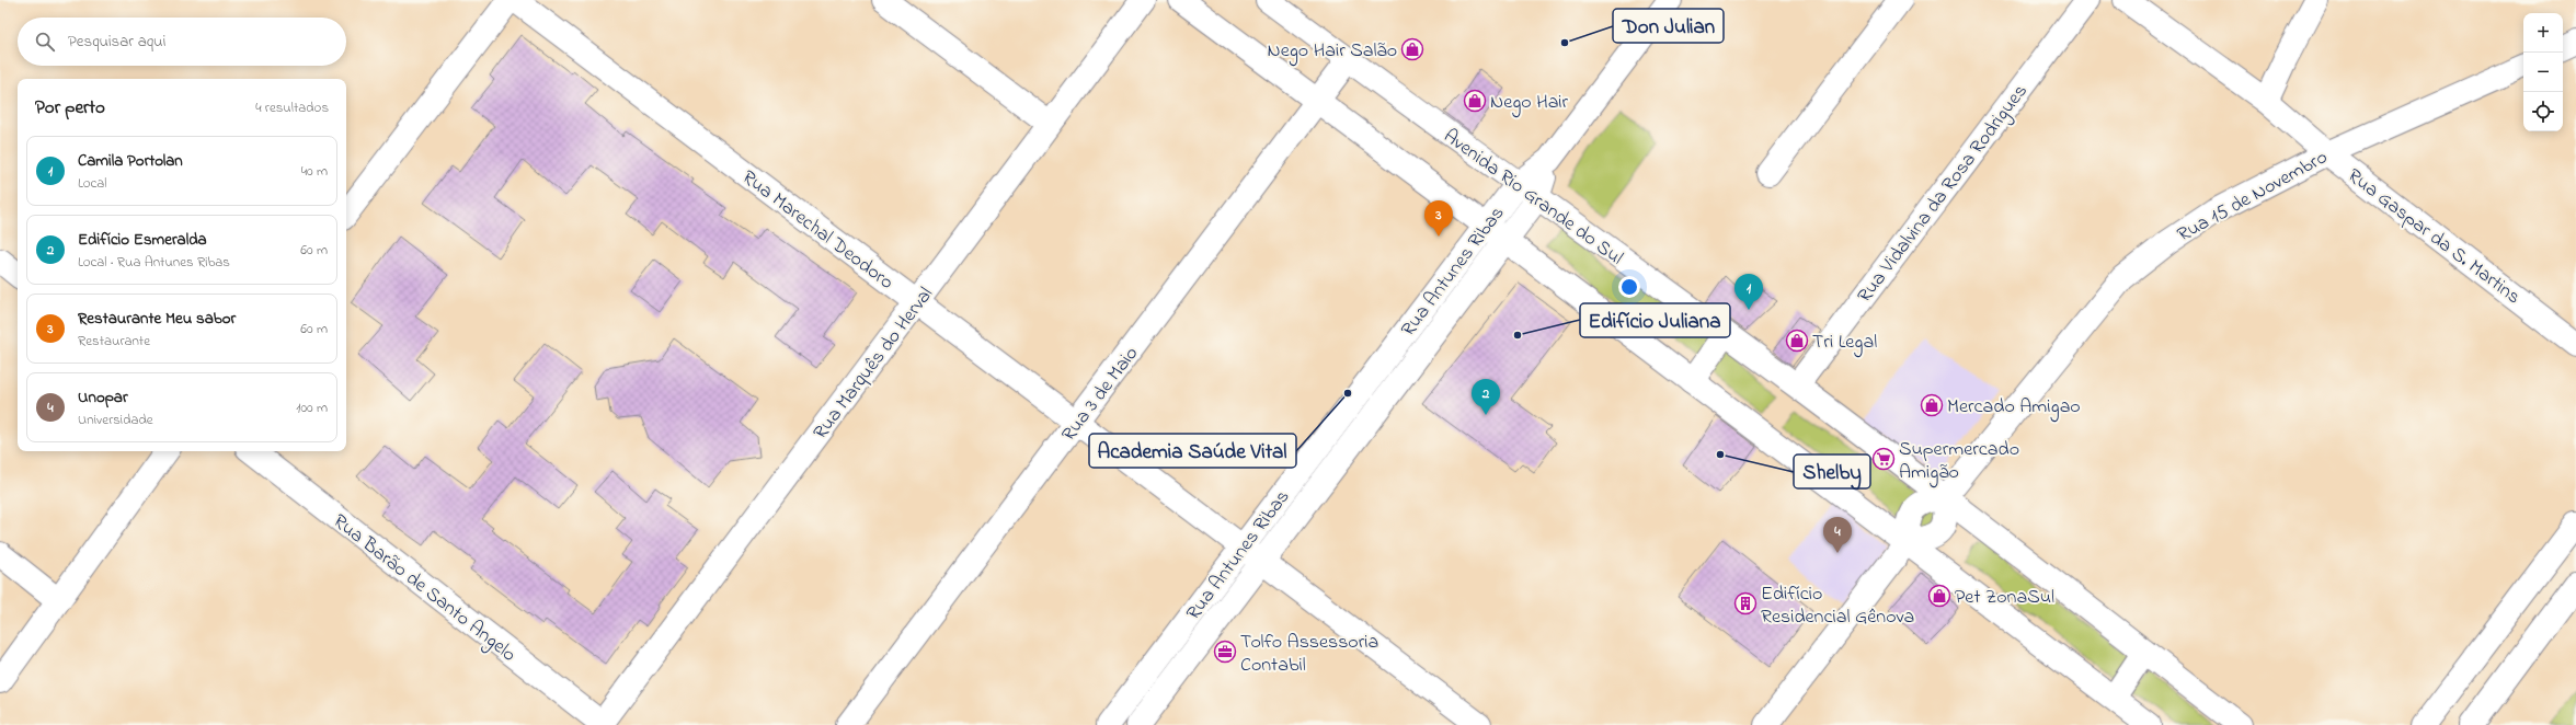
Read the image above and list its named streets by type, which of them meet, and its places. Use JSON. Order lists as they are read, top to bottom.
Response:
{
  "streets": {
    "street": [
      "Rua Vidalvina da Rosa Rodrigues",
      "Rua 15 de Novembro",
      "Avenida Rio Grande do Sul",
      "Rua Marechal Deodoro",
      "Rua Gaspar da S. Martins",
      "Rua Antunes Ribas",
      "Rua Marquês do Herval",
      "Rua 3 de Maio",
      "Rua Barão de Santo Angelo"
    ]
  },
  "crossings": [
    ["Rua Vidalvina da Rosa Rodrigues", "Avenida Rio Grande do Sul"],
    ["Rua 15 de Novembro", "Avenida Rio Grande do Sul"],
    ["Rua 15 de Novembro", "Rua Gaspar da S. Martins"],
    ["Avenida Rio Grande do Sul", "Rua Antunes Ribas"],
    ["Avenida Rio Grande do Sul", "Rua 3 de Maio"],
    ["Rua Marechal Deodoro", "Rua Antunes Ribas"],
    ["Rua Marechal Deodoro", "Rua Marquês do Herval"],
    ["Rua Marechal Deodoro", "Rua 3 de Maio"],
    ["Rua Marquês do Herval", "Rua Barão de Santo Angelo"]
  ],
  "places": {
    "other": [
      "Don Julian",
      "Edifício Juliana",
      "Academia Saúde Vital",
      "Shelby"
    ],
    "shop": [
      "Nego Hair Salão",
      "Nego Hair",
      "Tri Legal",
      "Mercado Amigao",
      "Pet ZonaSul"
    ],
    "supermarket": ["Supermercado Amigão"],
    "building": ["Edifício Residencial Gênova"],
    "office": ["Tolfo Assessoria Contabil"]
  },
  "page": {
    "map_buttons": ["+", "−"],
    "search": "Pesquisar aqui",
    "heading": ["Por perto", "4 resultados"],
    "list": [
      {
        "mark": "1",
        "name": "Camila Portolan",
        "note": "Local",
        "value": "40 m"
      },
      {
        "mark": "2",
        "name": "Edifício Esmeralda",
        "note": "Local · Rua Antunes Ribas",
        "value": "60 m"
      },
      {
        "mark": "3",
        "name": "Restaurante Meu sabor",
        "note": "Restaurante",
        "value": "60 m"
      },
      {
        "mark": "4",
        "name": "Unopar",
        "note": "Universidade",
        "value": "100 m"
      }
    ],
    "pins": [
      "3",
      "1",
      "2",
      "4"
    ]
  }
}
